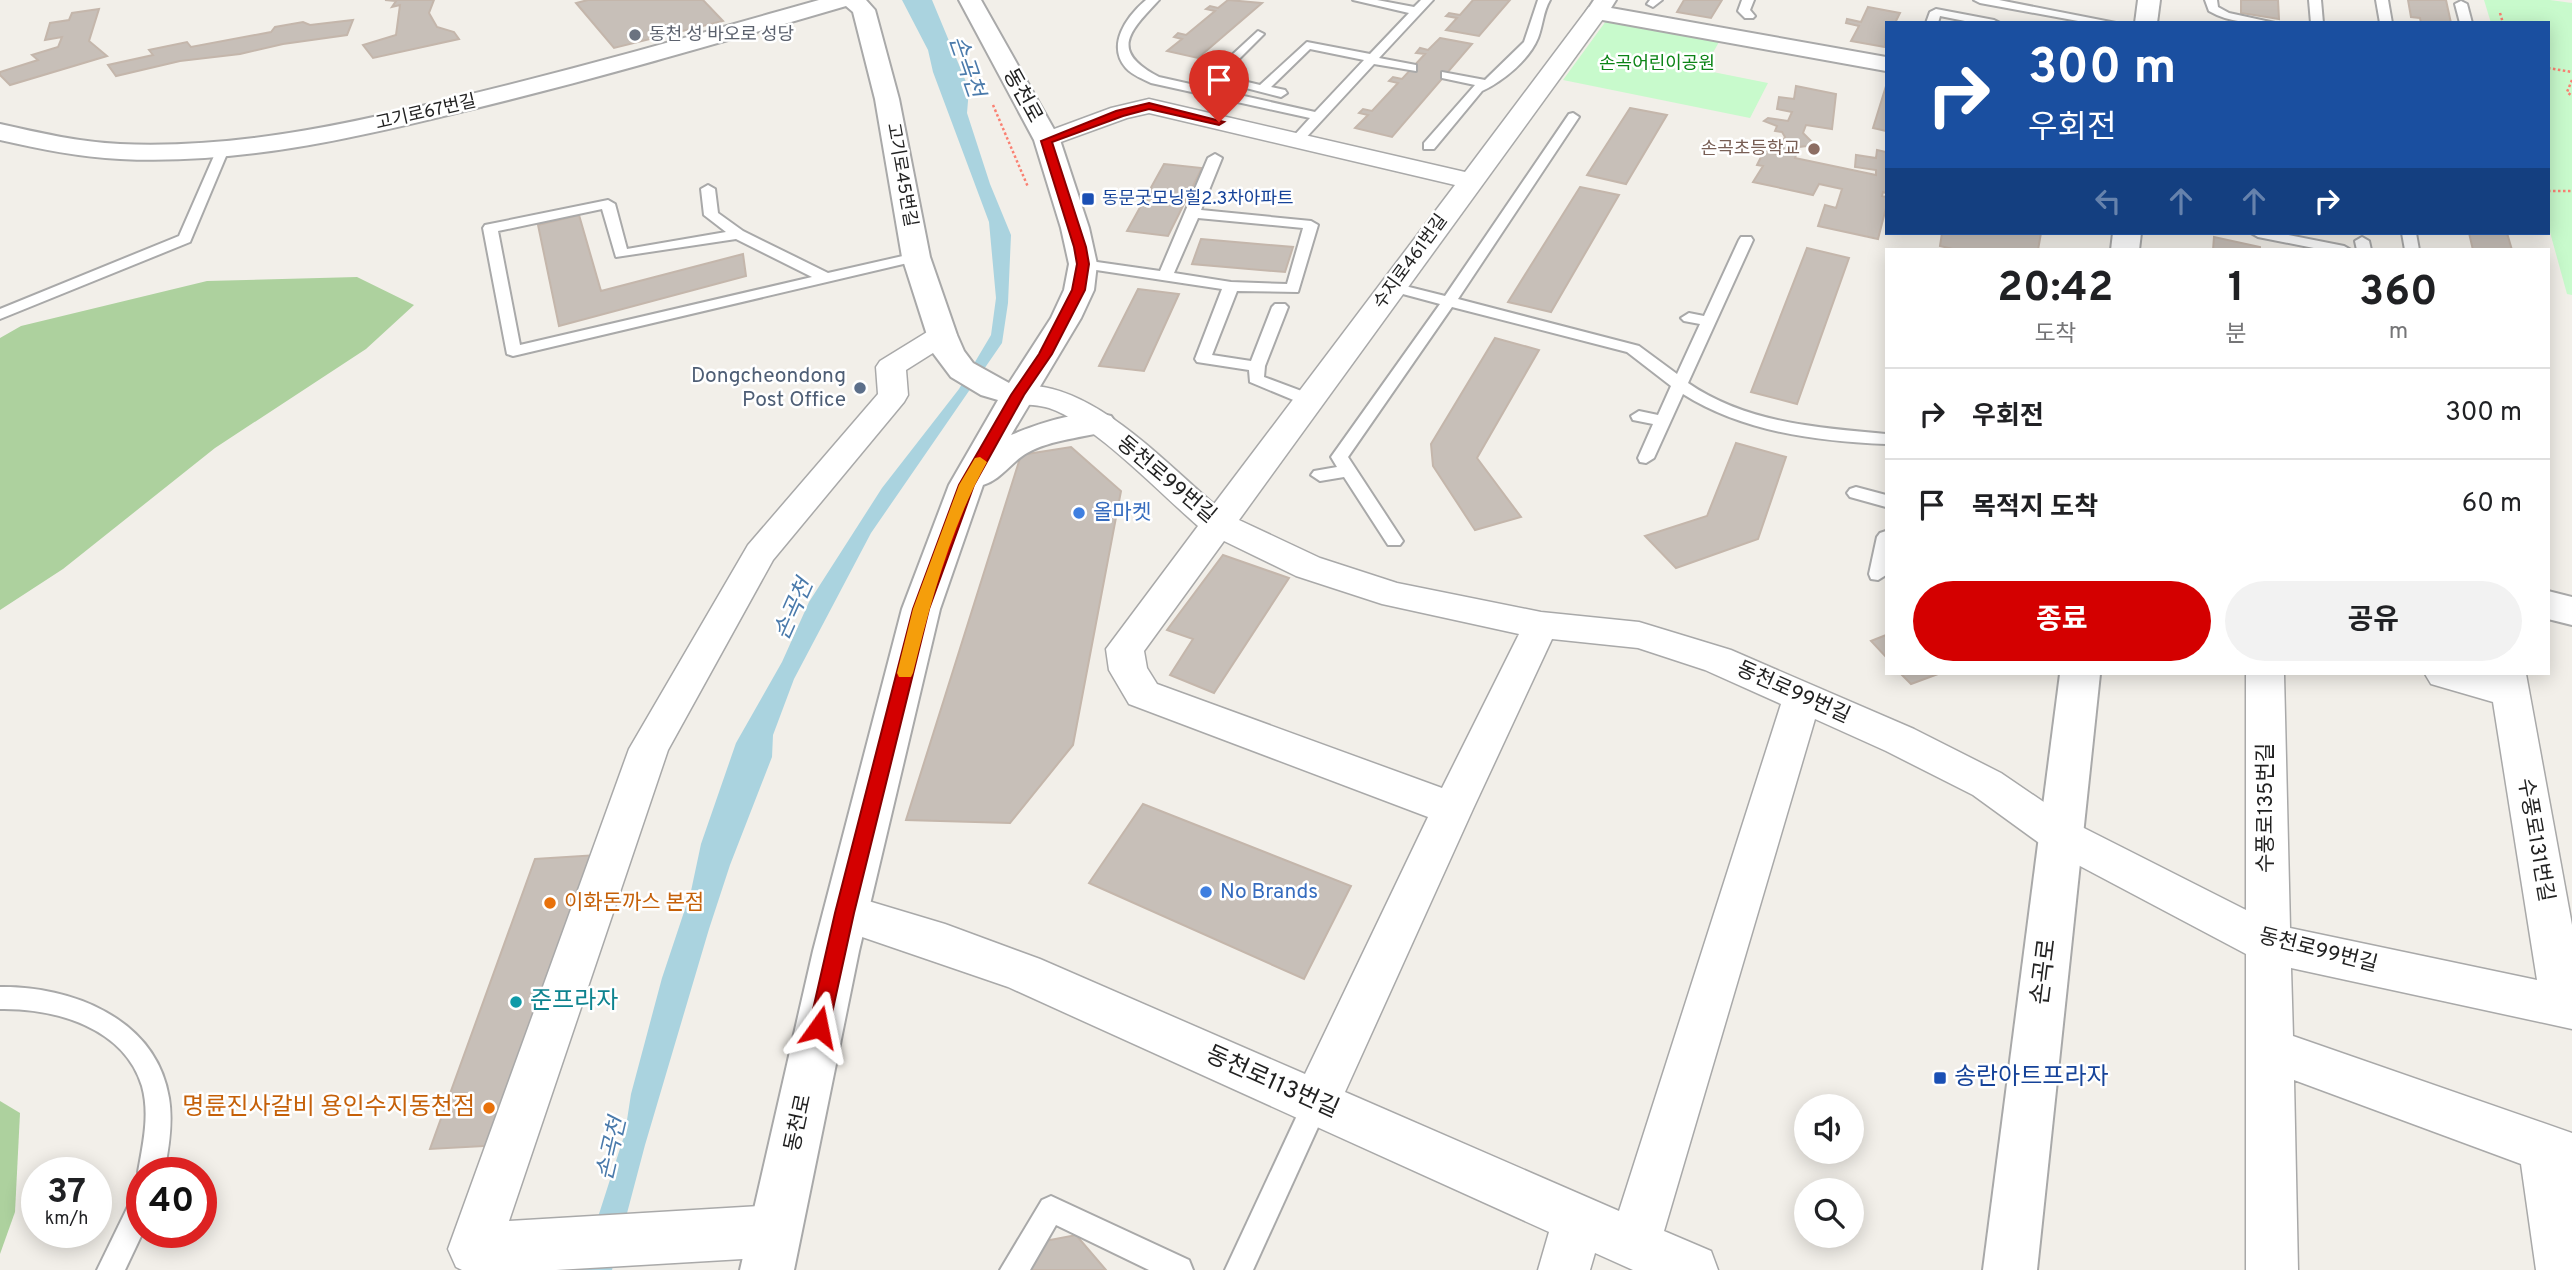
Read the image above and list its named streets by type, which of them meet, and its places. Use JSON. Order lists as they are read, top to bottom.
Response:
{
  "streets": {
    "street": [
      "동천로",
      "고기로67번길",
      "고기로45번길",
      "수지로461번길",
      "동천로99번길",
      "수풍로135번길",
      "수풍로131번길",
      "손곡로",
      "동천로113번길"
    ]
  },
  "crossings": [
    ["동천로", "동천로99번길"],
    ["동천로", "동천로113번길"],
    ["수지로461번길", "동천로99번길"],
    ["동천로99번길", "수풍로135번길"],
    ["동천로99번길", "수풍로131번길"],
    ["동천로99번길", "손곡로"]
  ],
  "water": ["손곡천"],
  "parks": ["손곡어린이공원"],
  "places": {
    "other": [
      "동천 성 바오로 성당",
      "손곡초등학교",
      "Dongcheondong Post Office",
      "올마켓",
      "No Brands",
      "이화돈까스 본점",
      "준프라자",
      "명륜진사갈비 용인수지동천점"
    ],
    "transit": ["동문굿모닝힐2.3차아파트", "송란아트프라자"]
  },
  "page": {
    "turn": ["300 m", "우회전"],
    "eta": [
      "20:42",
      "도착",
      "1",
      "분",
      "360",
      "m"
    ],
    "list": [
      {
        "name": "우회전",
        "value": "300 m"
      },
      {
        "name": "목적지 도착",
        "value": "60 m"
      }
    ],
    "buttons": ["종료", "공유"],
    "speed": "37 km/h",
    "limit": "40"
  }
}
